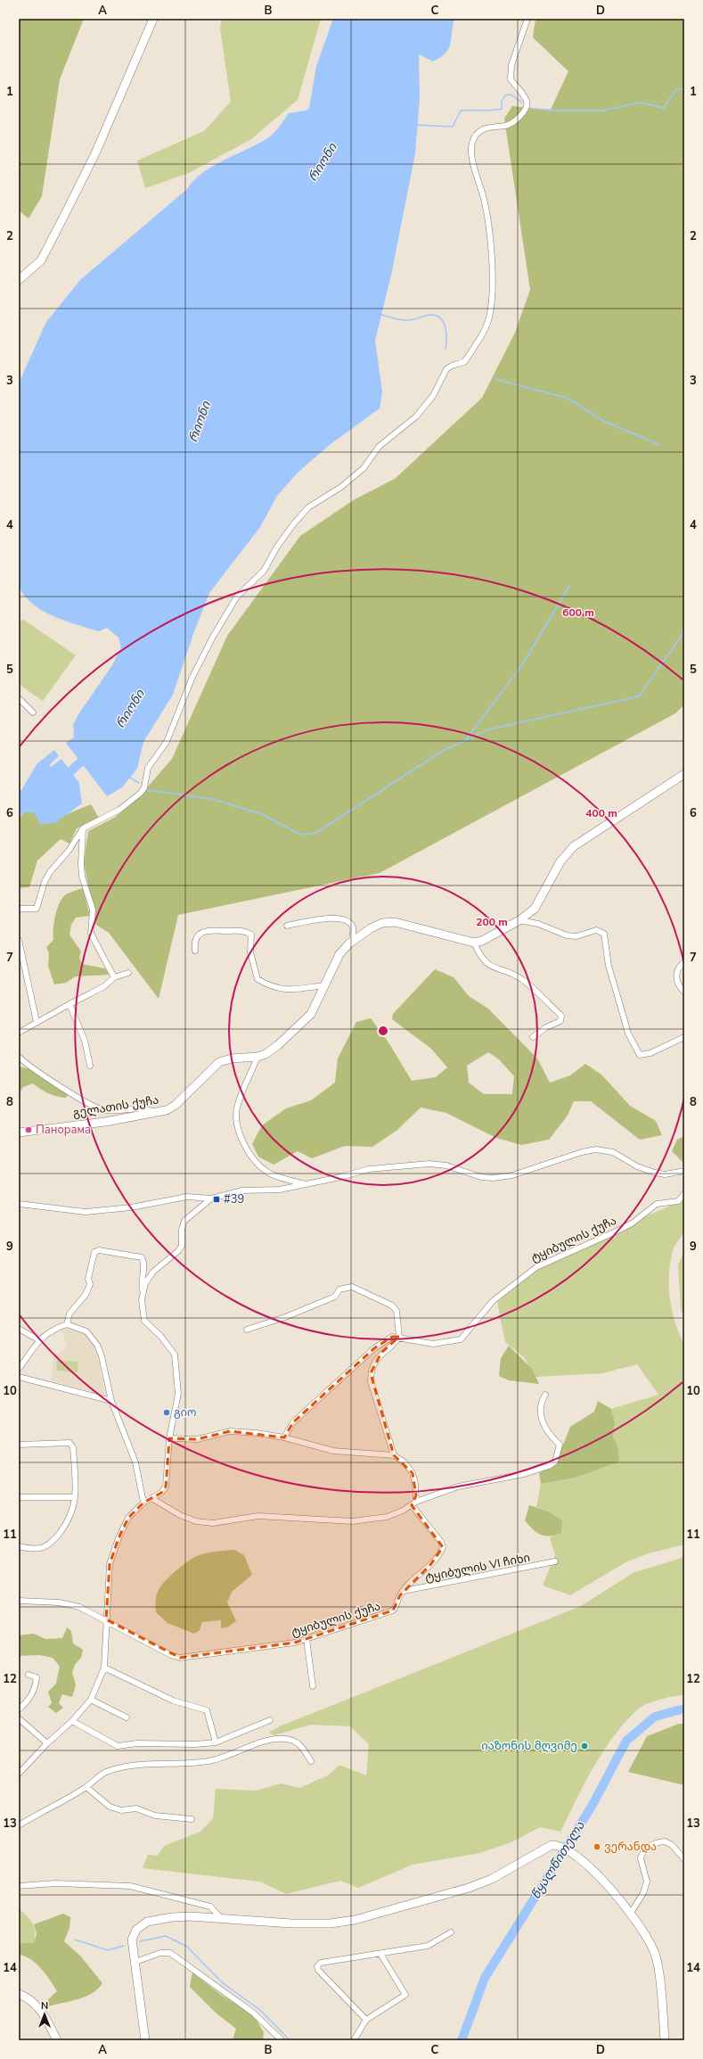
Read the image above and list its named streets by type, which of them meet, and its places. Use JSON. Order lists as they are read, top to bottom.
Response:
{
  "streets": {
    "main road": ["გელათის ქუჩა"],
    "street": ["ტყიბულის ქუჩა", "ტყიბულის VI ჩიხი"]
  },
  "crossings": [
    ["ტყიბულის ქუჩა", "ტყიბულის VI ჩიხი"]
  ],
  "water": ["რიონი", "წყალწითელა"],
  "places": {
    "other": [
      "Панорама",
      "გიო",
      "იაზონის მღვიმე",
      "ვერანდა"
    ],
    "transit": ["#39"]
  },
  "north": "top",
  "grid": {
    "columns": [
      "A",
      "B",
      "C",
      "D"
    ],
    "rows": [
      "1",
      "2",
      "3",
      "4",
      "5",
      "6",
      "7",
      "8",
      "9",
      "10",
      "11",
      "12",
      "13",
      "14"
    ]
  },
  "rings": ["600 m", "400 m", "200 m"]
}
